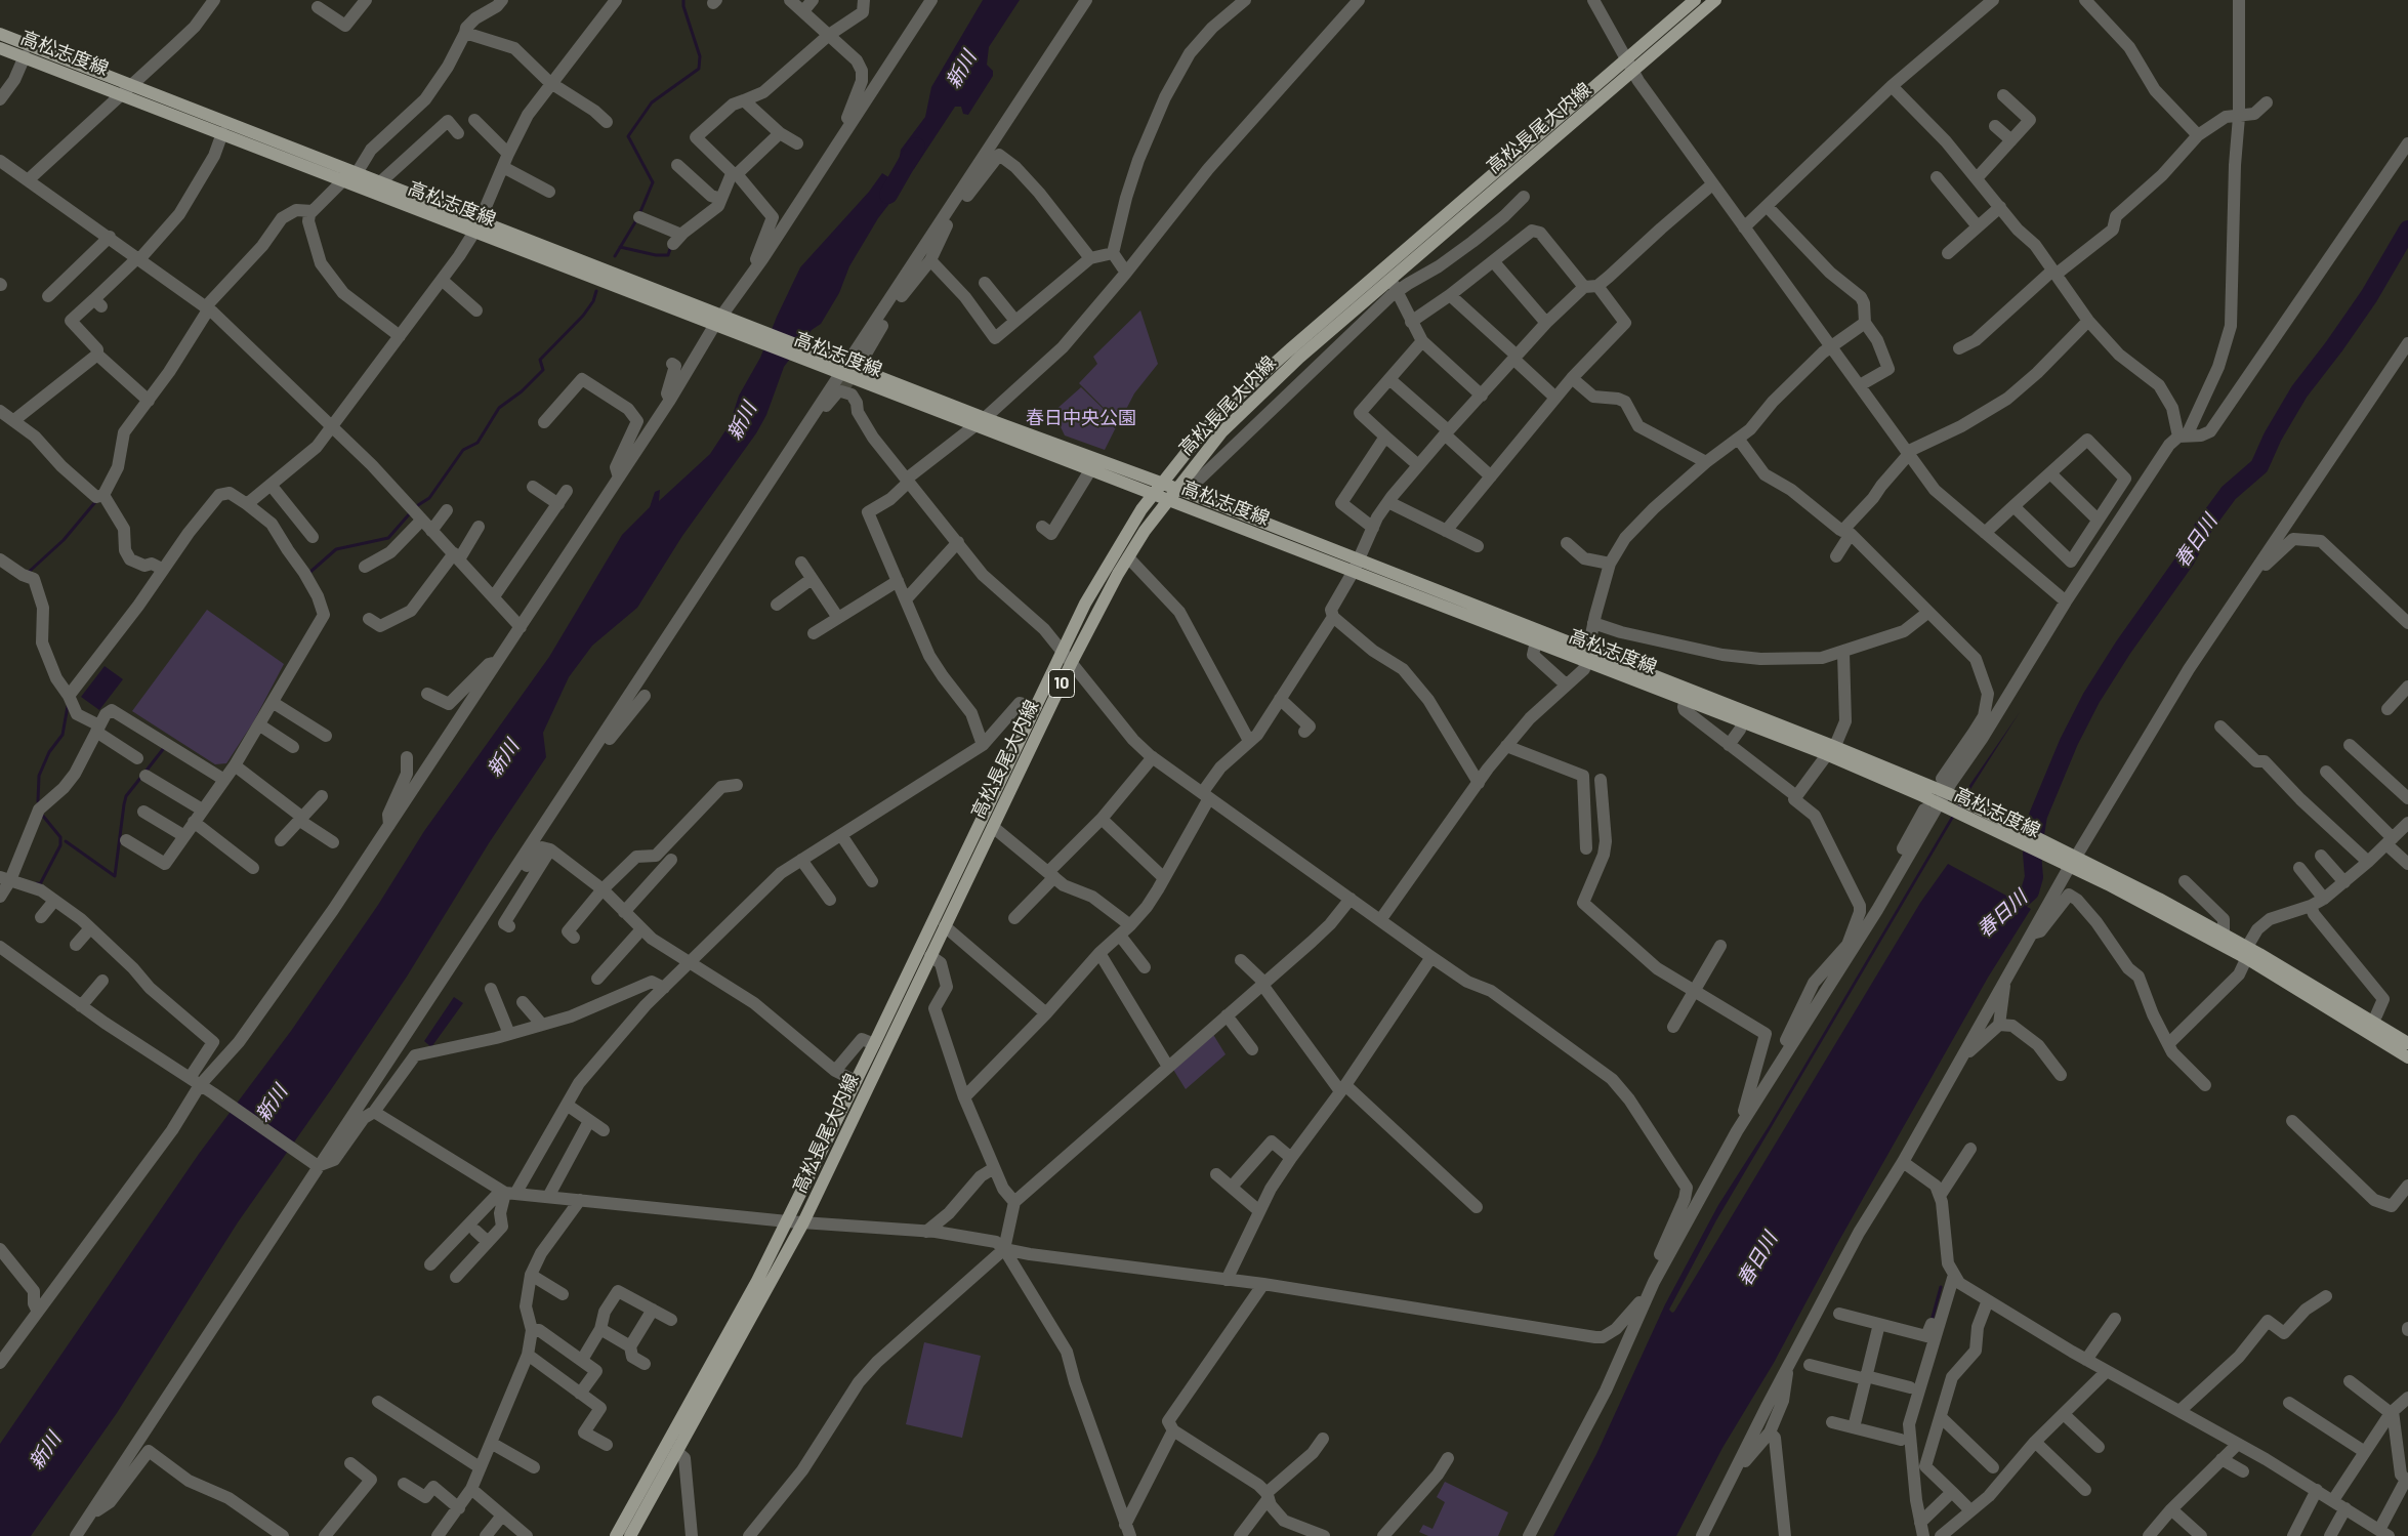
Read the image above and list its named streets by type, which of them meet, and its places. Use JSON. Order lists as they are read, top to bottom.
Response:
{
  "streets": {
    "main road": ["高松志度線", "高松長尾大内線", "10"]
  },
  "crossings": [
    ["高松志度線", "高松長尾大内線"]
  ],
  "water": ["新川", "春日川"],
  "parks": ["春日中央公園"]
}
